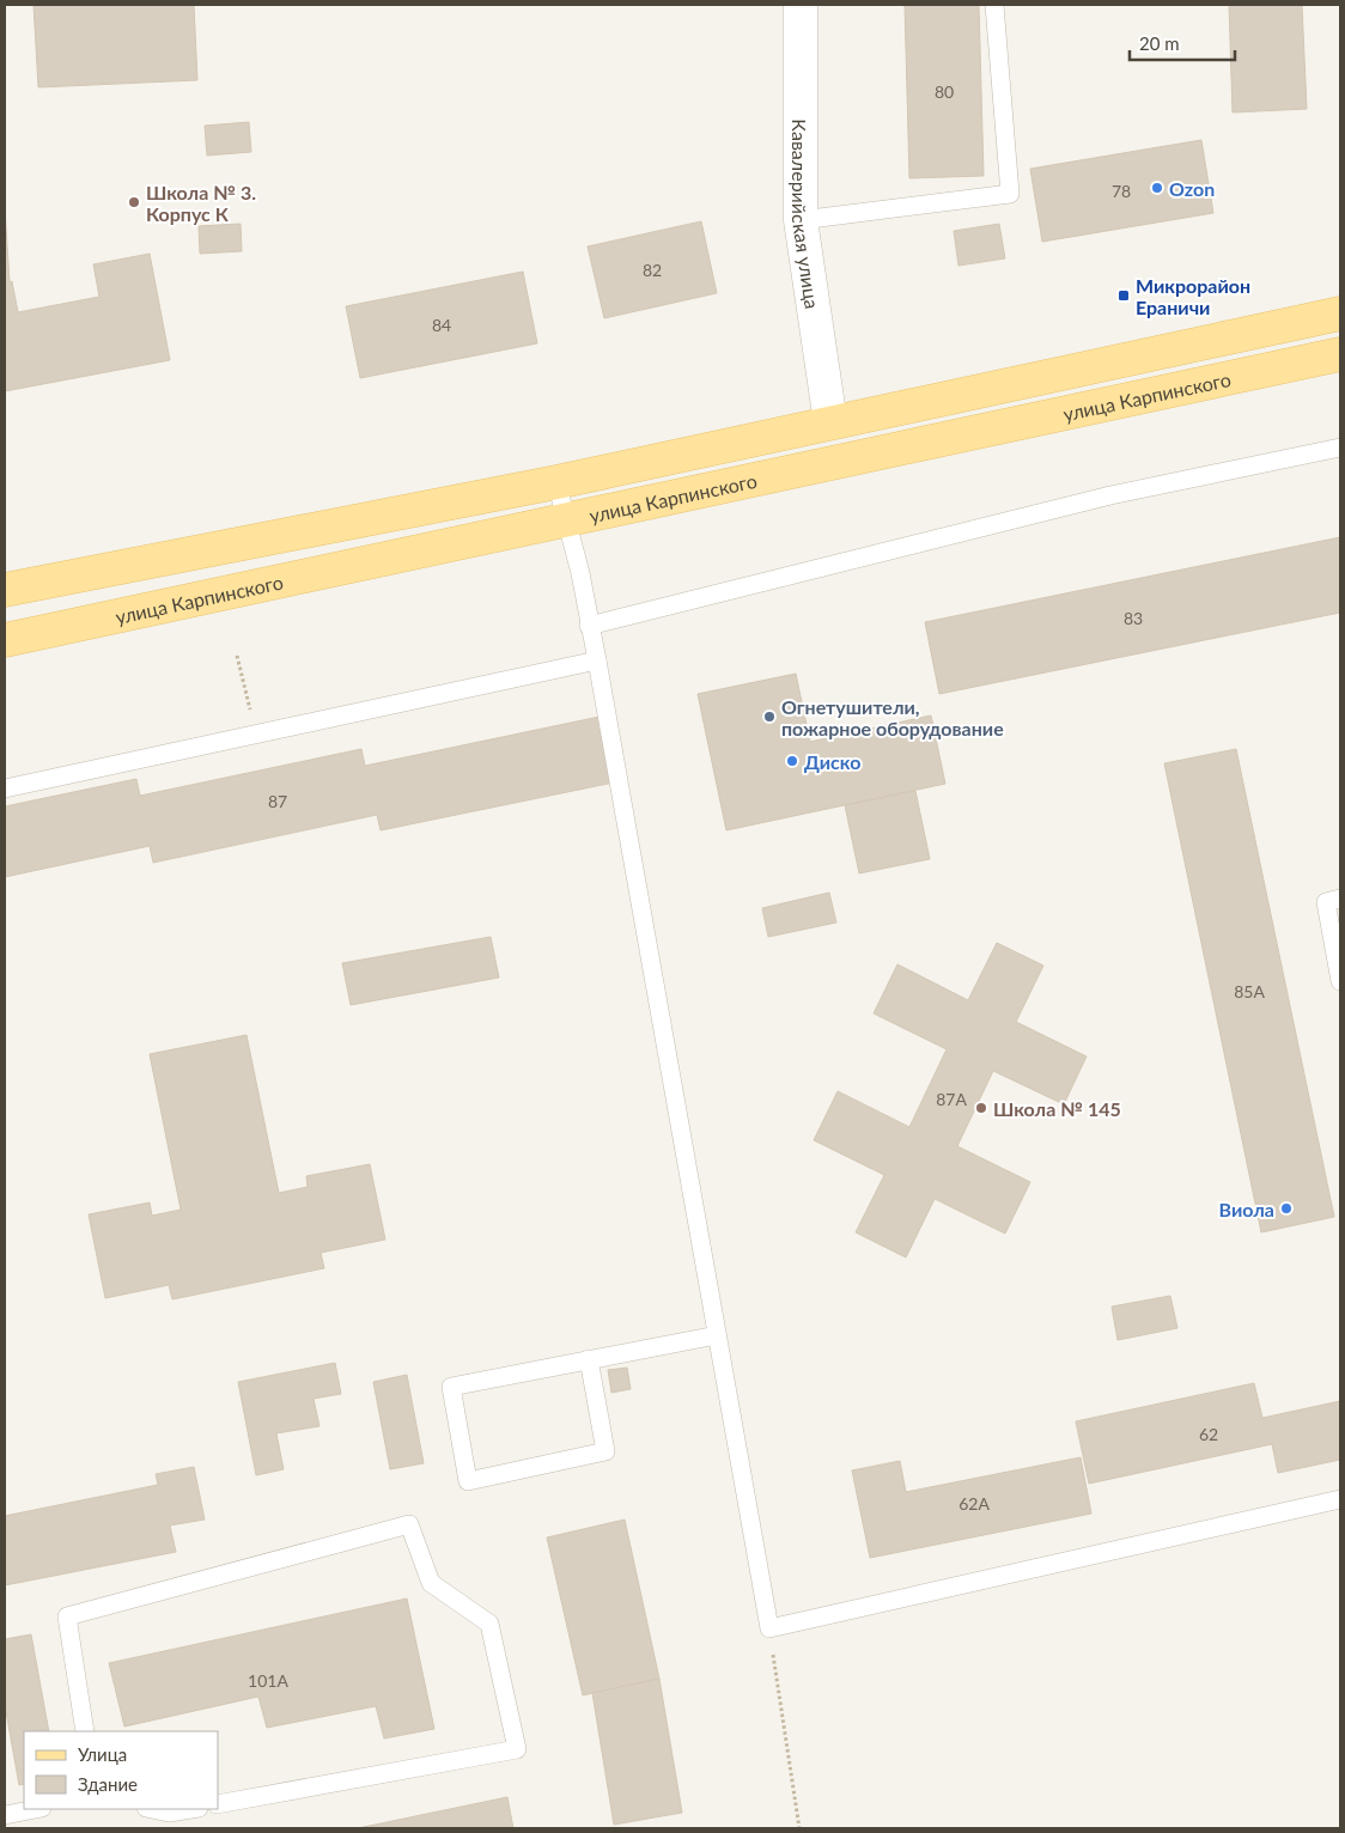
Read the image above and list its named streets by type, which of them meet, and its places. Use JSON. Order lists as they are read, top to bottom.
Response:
{
  "streets": {
    "main road": ["улица Карпинского"],
    "street": ["Кавалерийская улица"]
  },
  "crossings": [
    ["Кавалерийская улица", "улица Карпинского"]
  ],
  "places": {
    "other": [
      "Ozon",
      "Школа № 3. Корпус К",
      "Огнетушители, пожарное оборудование",
      "Диско",
      "Школа № 145",
      "Виола"
    ],
    "transit": ["Микрорайон Ераничи"]
  },
  "house_numbers": [
    "80",
    "78",
    "82",
    "84",
    "83",
    "87",
    "85А",
    "87А",
    "62",
    "62А",
    "101А"
  ],
  "legend": ["Улица", "Здание"],
  "scale_bar": "20 m"
}
